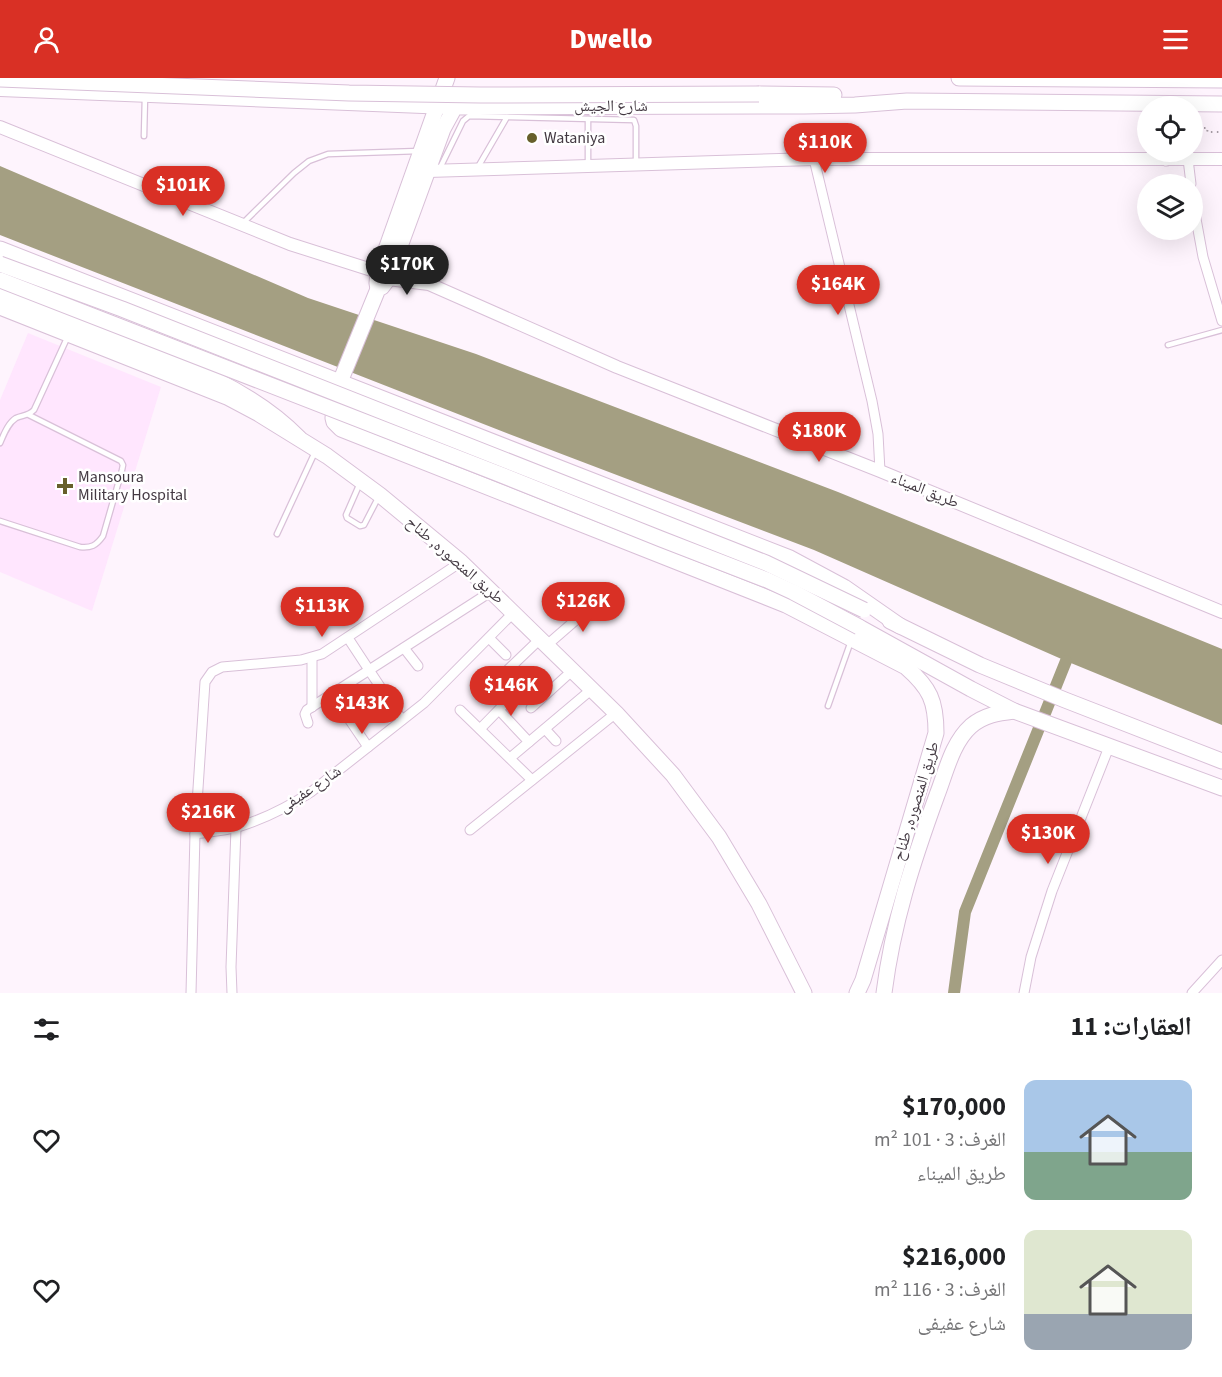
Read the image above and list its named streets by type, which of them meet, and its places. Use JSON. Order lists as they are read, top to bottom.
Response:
{
  "streets": {
    "main road": ["شارع الجيش", "طريق المنصوره, طناح"],
    "street": ["طريق الميناء", "شارع عفيفى"]
  },
  "crossings": [
    ["طريق الميناء", "طريق المنصوره, طناح"],
    ["طريق المنصوره, طناح", "شارع عفيفى"]
  ],
  "places": {
    "other": ["Wataniya"],
    "health": ["Mansoura Military Hospital"]
  },
  "page": {
    "header": "Dwello",
    "price": [
      "$110K",
      "$101K",
      "$170K",
      "$164K",
      "$180K",
      "$126K",
      "$113K",
      "$146K",
      "$143K",
      "$216K",
      "$130K"
    ],
    "heading": "العقارات: 11",
    "list": [
      {
        "name": "$170,000",
        "note": "الغرف: 3 · 101 m² · طريق الميناء"
      },
      {
        "name": "$216,000",
        "note": "الغرف: 3 · 116 m² · شارع عفيفى"
      }
    ]
  }
}
